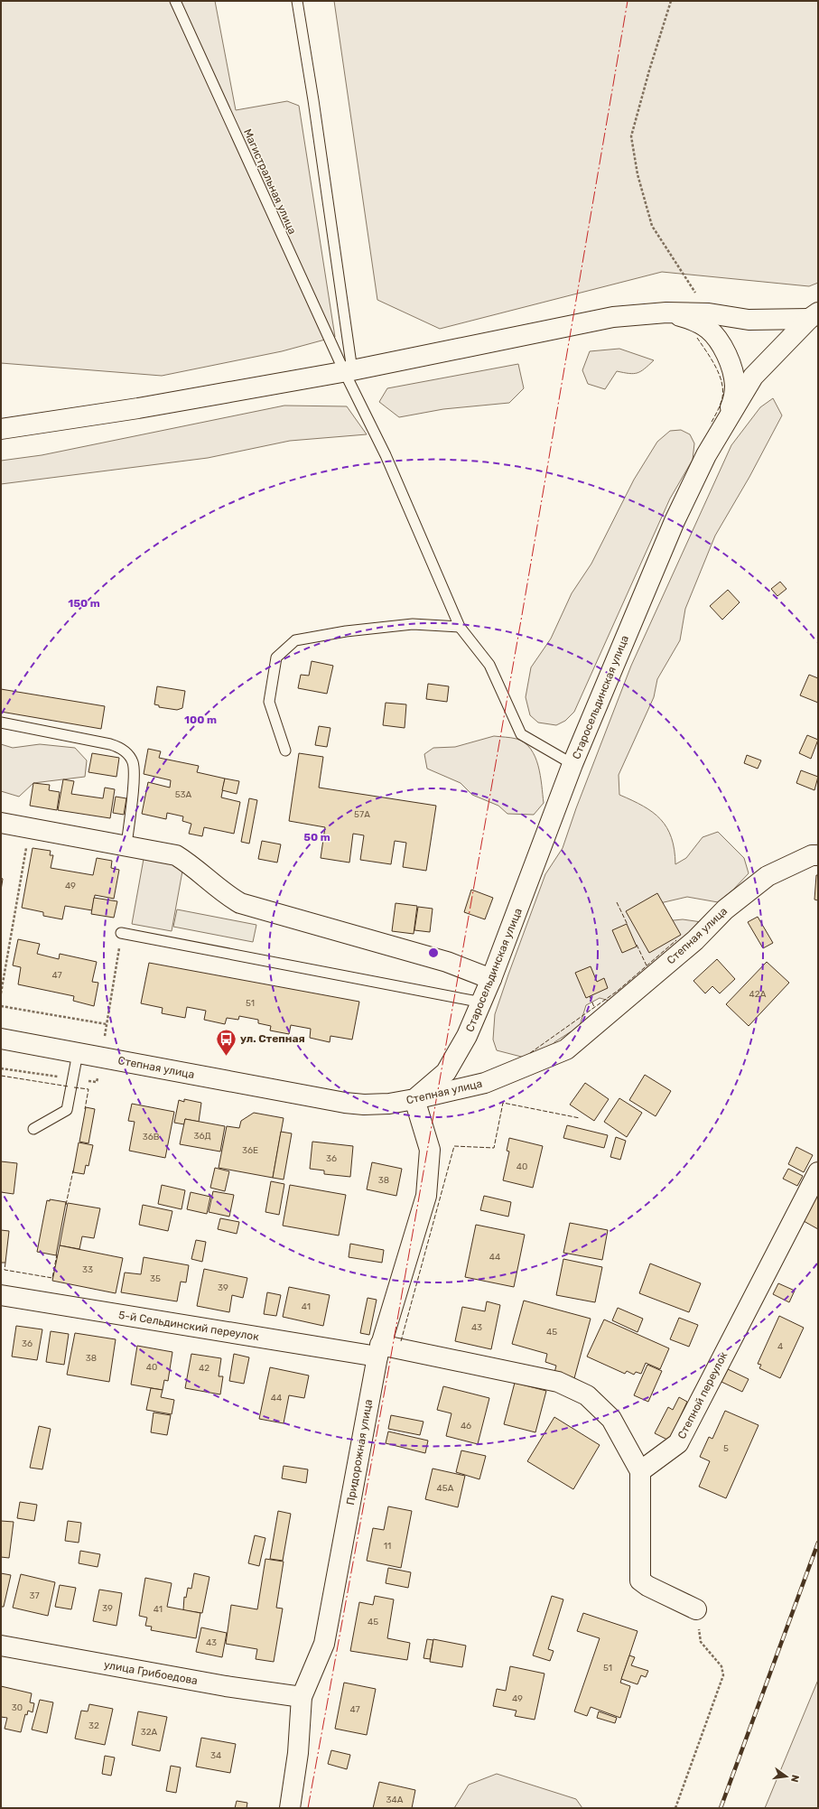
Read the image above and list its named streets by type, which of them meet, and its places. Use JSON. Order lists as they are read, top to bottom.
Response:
{
  "streets": {
    "street": [
      "Старосельдинская улица",
      "Степная улица",
      "5-й Сельдинский переулок",
      "Степной переулок",
      "Придорожная улица",
      "улица Грибоедова"
    ],
    "lane": ["Магистральная улица"]
  },
  "crossings": [
    ["Магистральная улица", "Старосельдинская улица"],
    ["Старосельдинская улица", "Степная улица"],
    ["Старосельдинская улица", "Придорожная улица"],
    ["Степная улица", "Придорожная улица"],
    ["5-й Сельдинский переулок", "Степной переулок"],
    ["5-й Сельдинский переулок", "Придорожная улица"],
    ["Придорожная улица", "улица Грибоедова"]
  ],
  "places": {
    "bus stop": ["ул. Степная"]
  },
  "house_numbers": [
    "53А",
    "57А",
    "49",
    "47",
    "42A",
    "51",
    "36Д",
    "36В",
    "36Е",
    "36",
    "40",
    "38",
    "44",
    "33",
    "35",
    "39",
    "41",
    "43",
    "45",
    "36",
    "4",
    "38",
    "40",
    "42",
    "44",
    "46",
    "5",
    "45А",
    "11",
    "37",
    "39",
    "41",
    "45",
    "43",
    "51",
    "49",
    "30",
    "47",
    "32",
    "32А",
    "34",
    "34А"
  ],
  "north": "right",
  "rings": ["150 m", "100 m", "50 m"]
}
